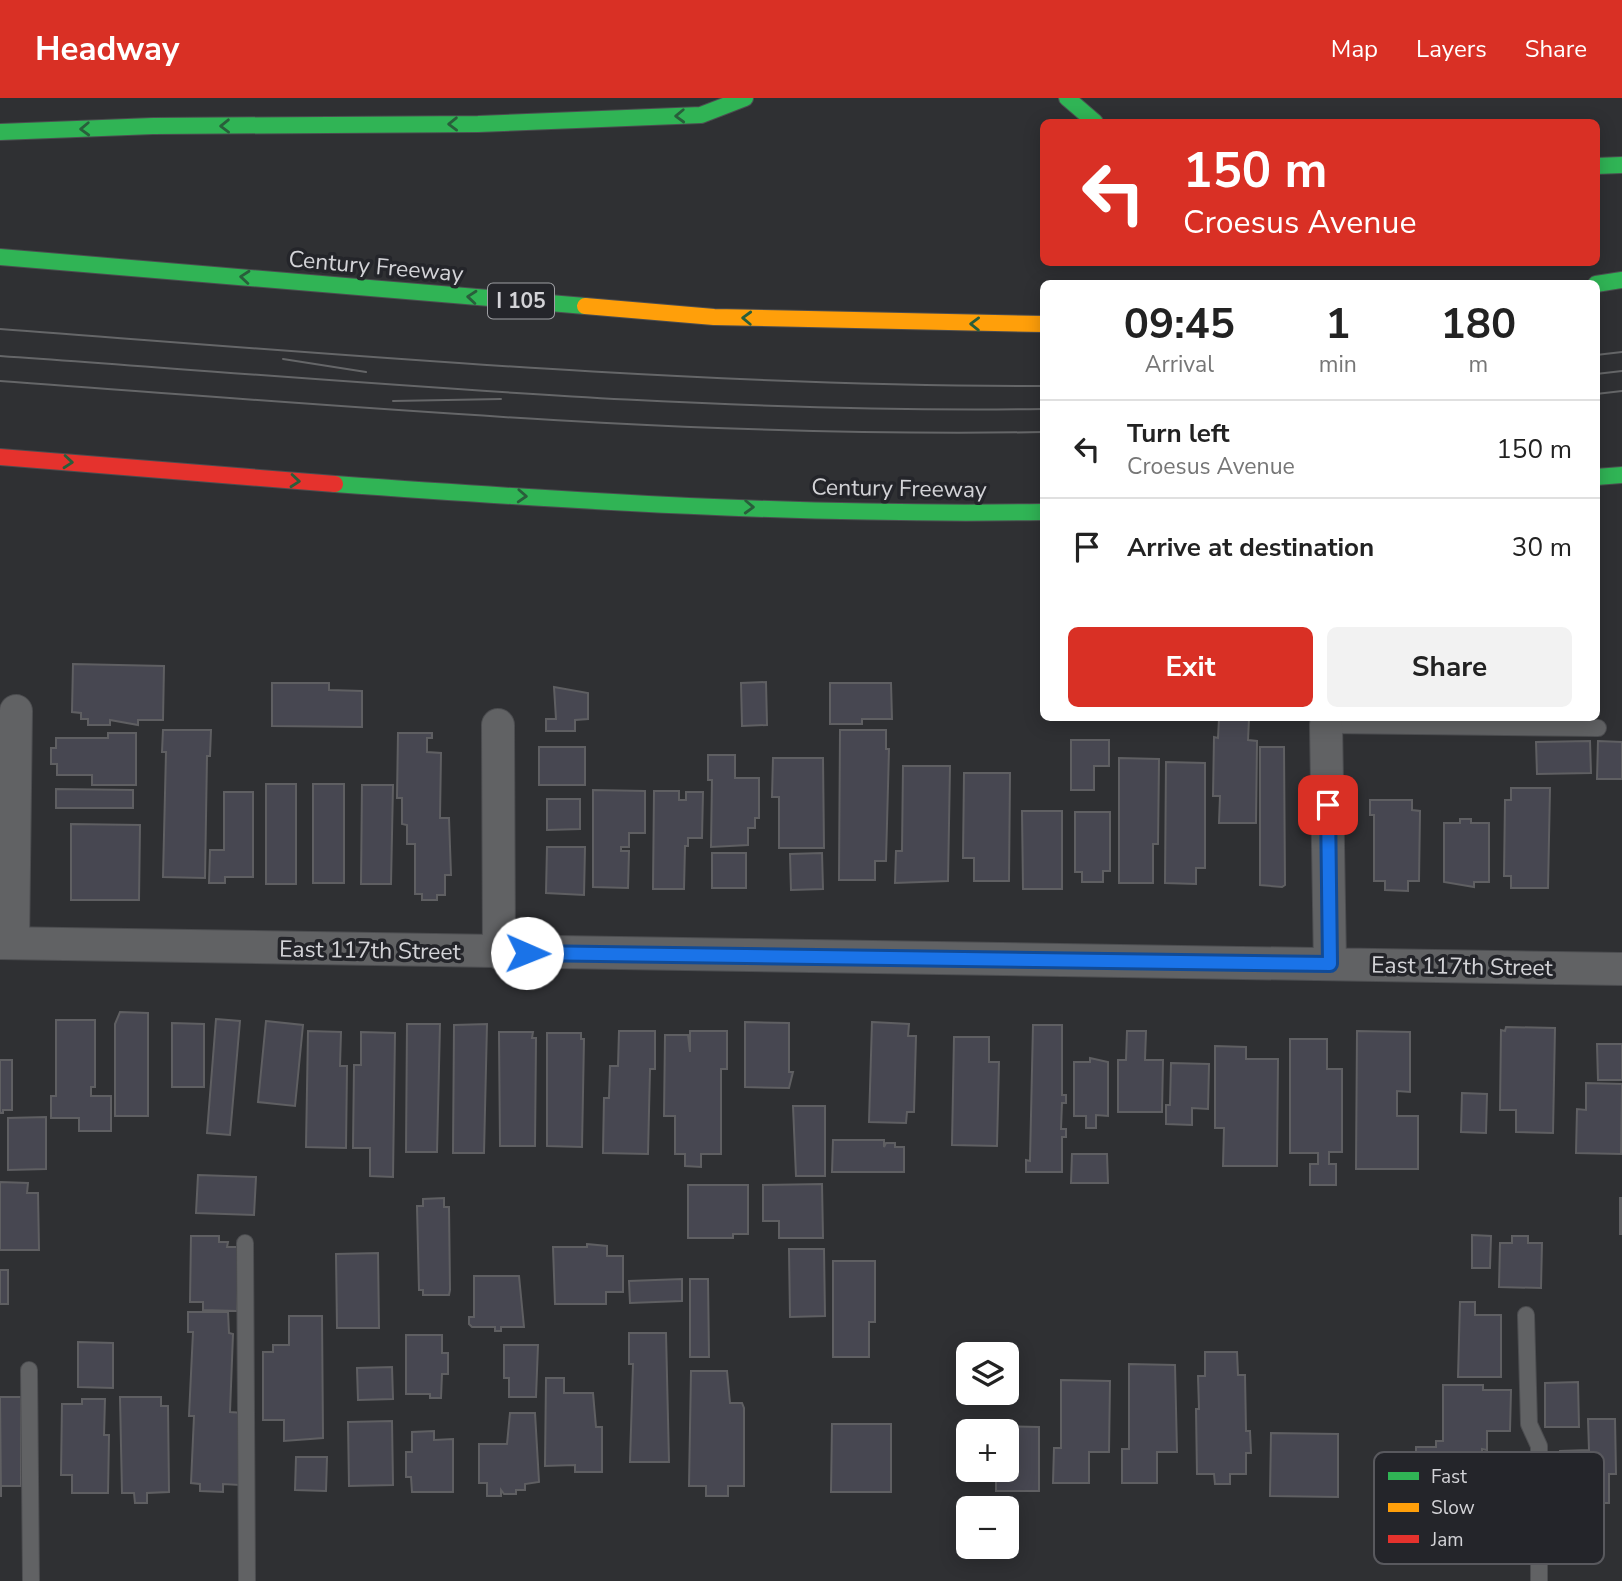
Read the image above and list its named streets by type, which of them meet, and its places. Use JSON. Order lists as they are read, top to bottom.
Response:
{
  "streets": {
    "highway": ["Century Freeway", "I 105"],
    "street": ["East 117th Street"]
  },
  "legend": ["Fast", "Slow", "Jam"],
  "page": {
    "header": "Headway",
    "nav": ["Map", "Layers", "Share"],
    "turn": ["150 m", "Croesus Avenue"],
    "eta": [
      "09:45",
      "Arrival",
      "1",
      "min",
      "180",
      "m"
    ],
    "list": [
      {
        "name": "Turn left",
        "note": "Croesus Avenue",
        "value": "150 m"
      },
      {
        "name": "Arrive at destination",
        "value": "30 m"
      }
    ],
    "buttons": ["Exit", "Share"],
    "map_buttons": ["+", "−"]
  }
}
